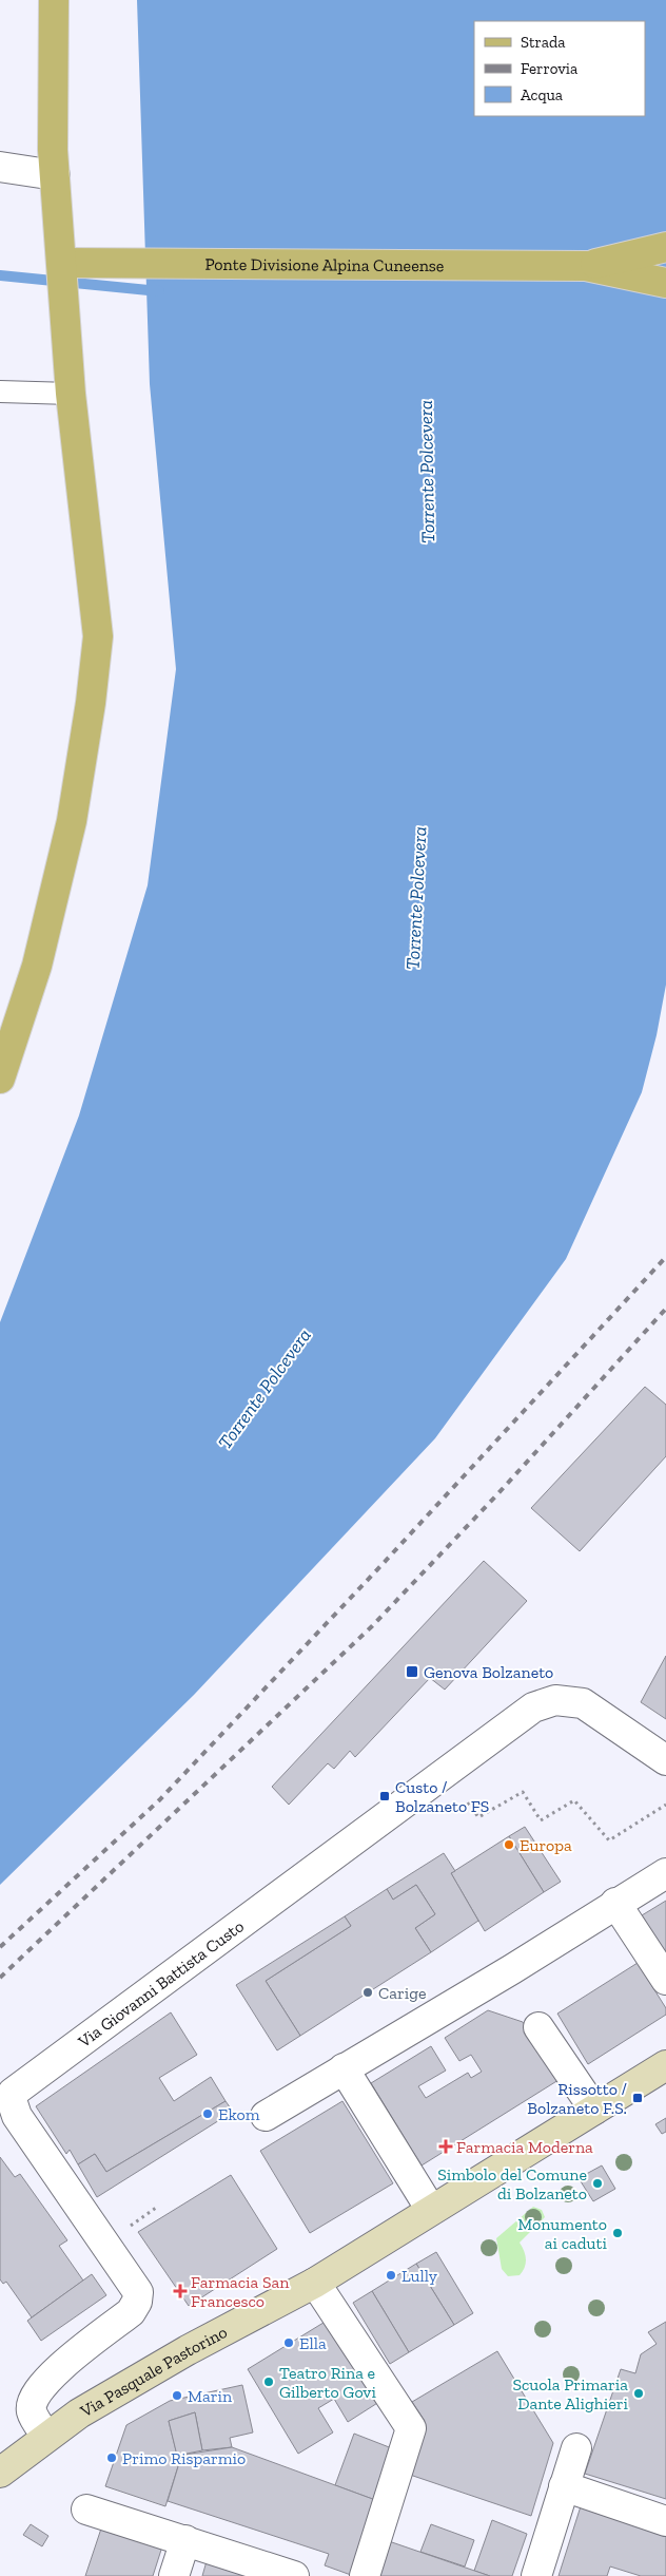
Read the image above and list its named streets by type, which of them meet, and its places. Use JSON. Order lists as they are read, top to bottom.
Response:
{
  "streets": {
    "main road": ["Ponte Divisione Alpina Cuneense", "Via Pasquale Pastorino"],
    "street": ["Via Giovanni Battista Custo"]
  },
  "crossings": [
    ["Via Giovanni Battista Custo", "Via Pasquale Pastorino"]
  ],
  "water": ["Torrente Polcevera"],
  "places": {
    "transit": ["Genova Bolzaneto", "Custo / Bolzaneto FS", "Rissotto / Bolzaneto F.S."],
    "other": [
      "Europa",
      "Carige",
      "Ekom",
      "Simbolo del Comune di Bolzaneto",
      "Monumento ai caduti",
      "Lully",
      "Ella",
      "Teatro Rina e Gilberto Govi",
      "Scuola Primaria Dante Alighieri",
      "Marin",
      "Primo Risparmio"
    ],
    "health": ["Farmacia Moderna", "Farmacia San Francesco"]
  },
  "legend": ["Strada", "Ferrovia", "Acqua"]
}
